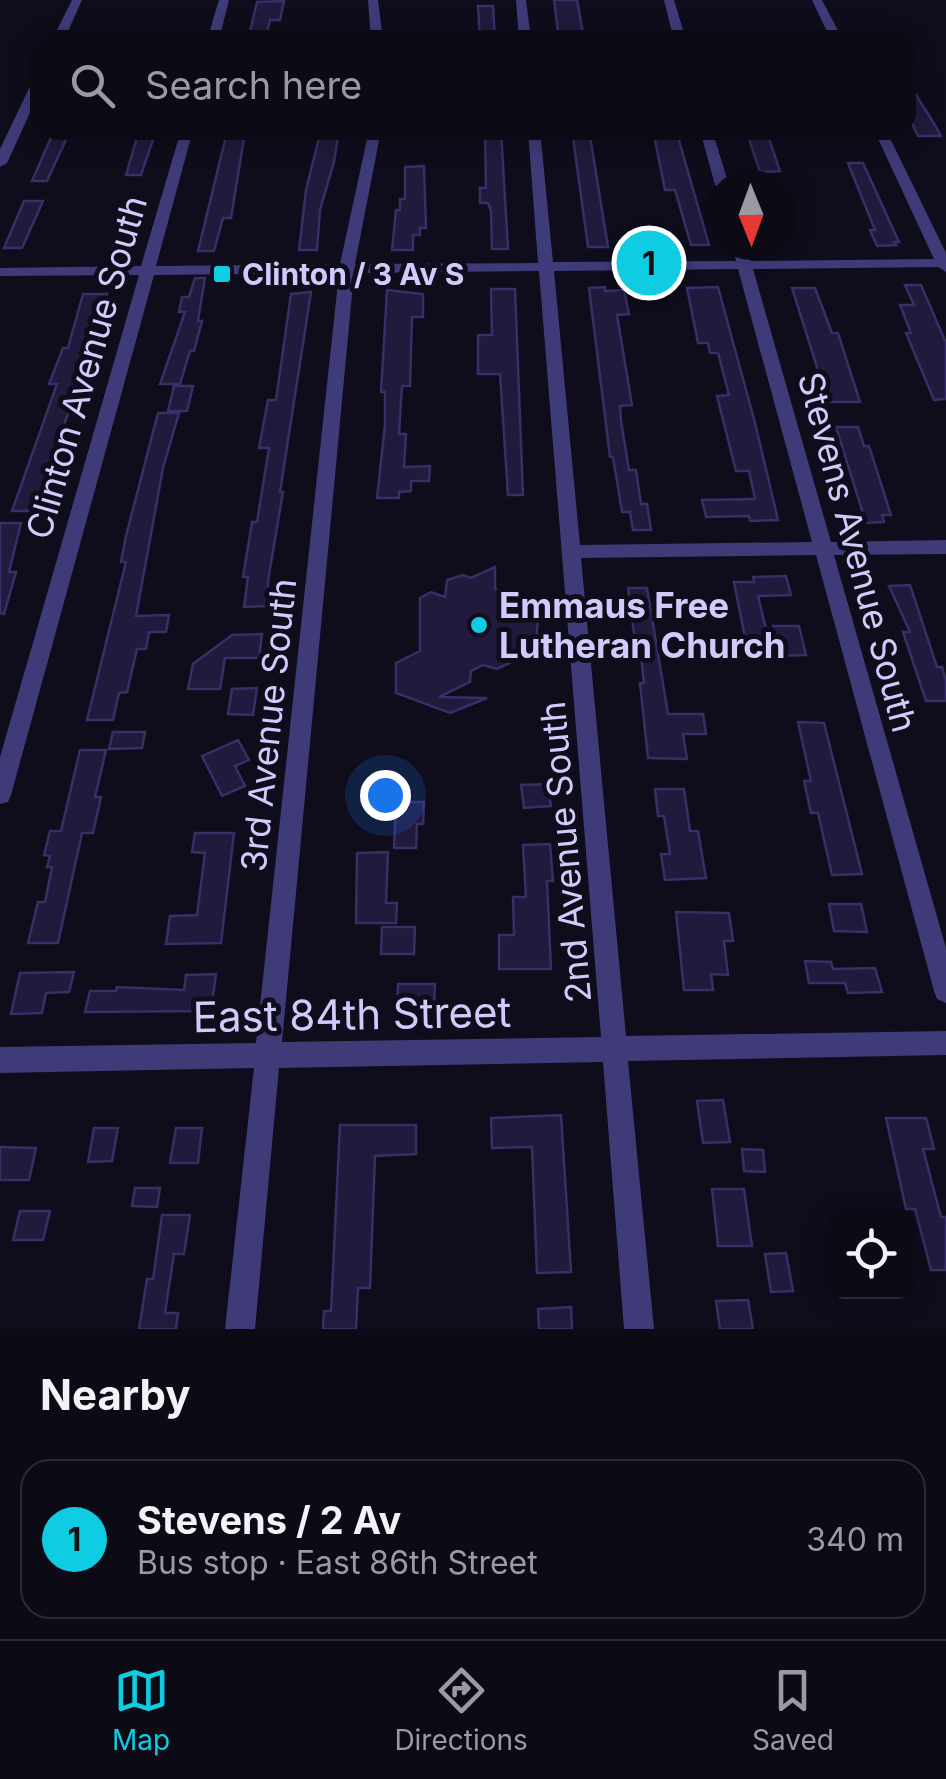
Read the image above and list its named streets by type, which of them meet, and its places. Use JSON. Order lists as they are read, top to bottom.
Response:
{
  "streets": {
    "street": [
      "Clinton Avenue South",
      "Stevens Avenue South",
      "3rd Avenue South",
      "2nd Avenue South",
      "East 84th Street"
    ]
  },
  "crossings": [
    ["3rd Avenue South", "East 84th Street"],
    ["2nd Avenue South", "East 84th Street"]
  ],
  "places": {
    "transit": ["Clinton / 3 Av S"],
    "other": ["Emmaus Free Lutheran Church"]
  },
  "north": "bottom",
  "page": {
    "search": "Search here",
    "pins": "1",
    "heading": "Nearby",
    "list": [
      {
        "mark": "1",
        "name": "Stevens / 2 Av",
        "note": "Bus stop · East 86th Street",
        "value": "340 m"
      }
    ],
    "nav": ["Map", "Directions", "Saved"]
  }
}
